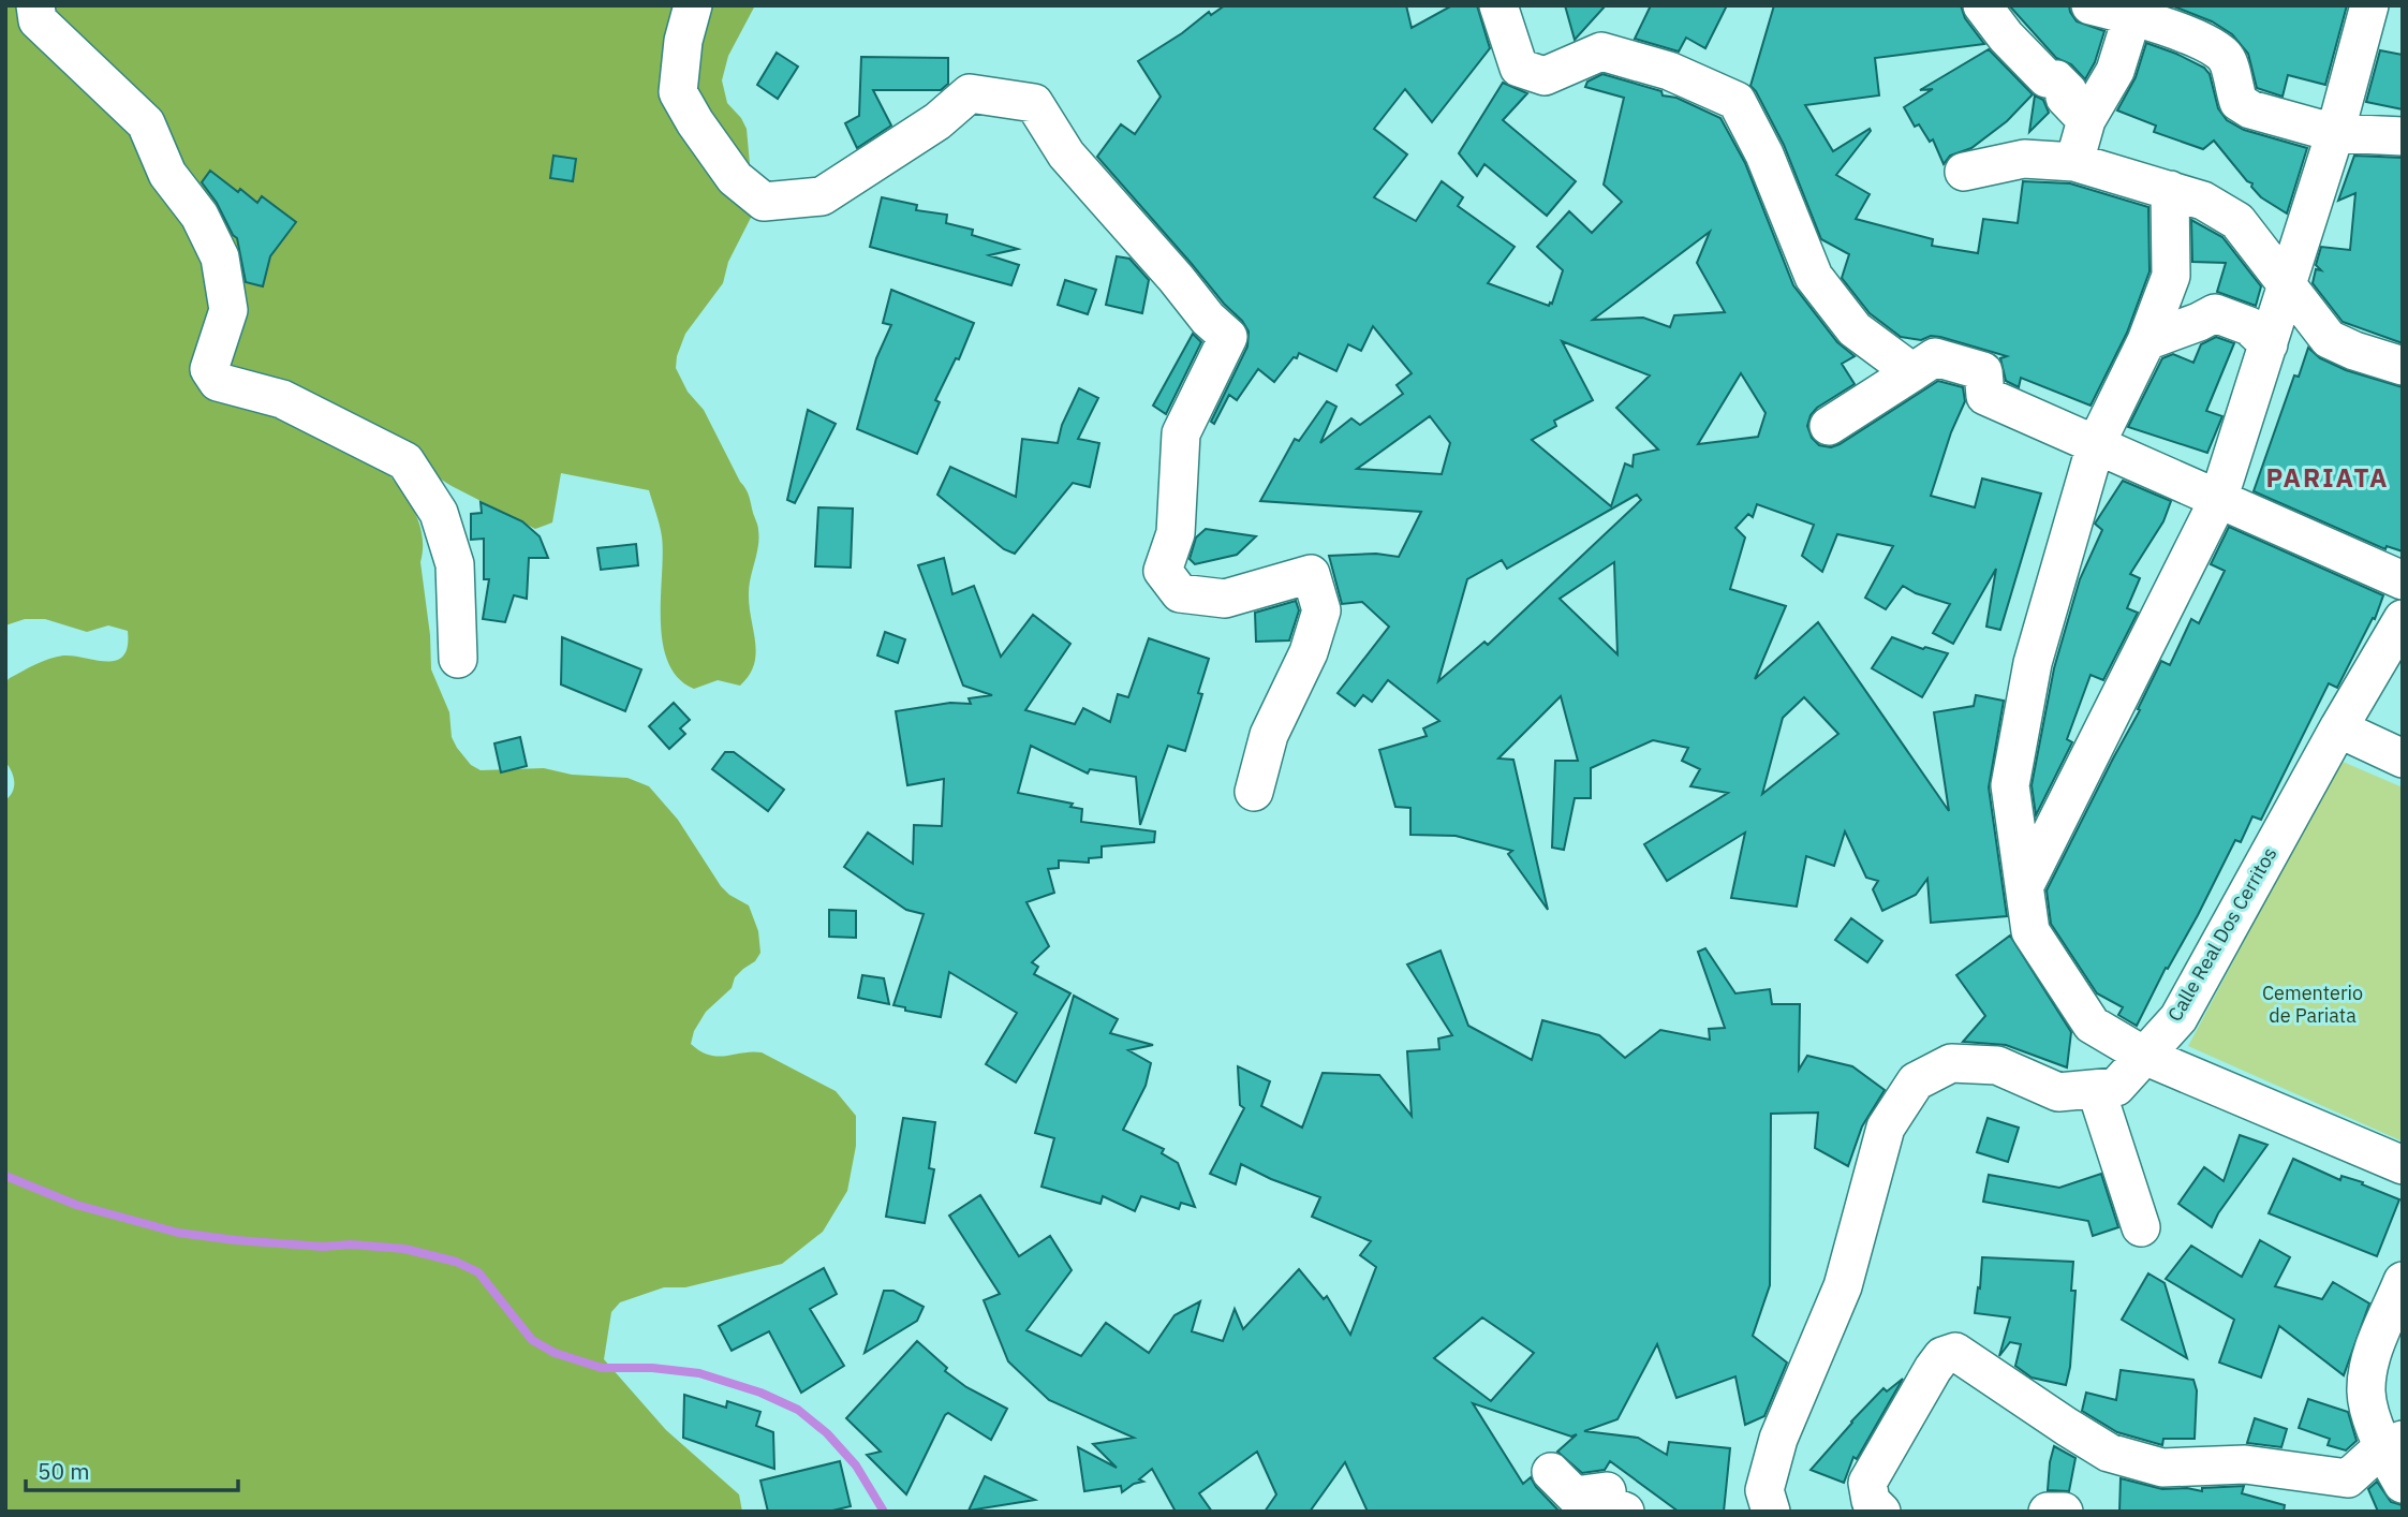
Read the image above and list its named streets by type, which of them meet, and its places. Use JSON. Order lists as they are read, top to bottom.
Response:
{
  "streets": {
    "street": ["Calle Real Dos Cerritos"]
  },
  "districts": ["PARIATA"],
  "parks": ["Cementerio de Pariata"],
  "scale_bar": "50 m"
}
